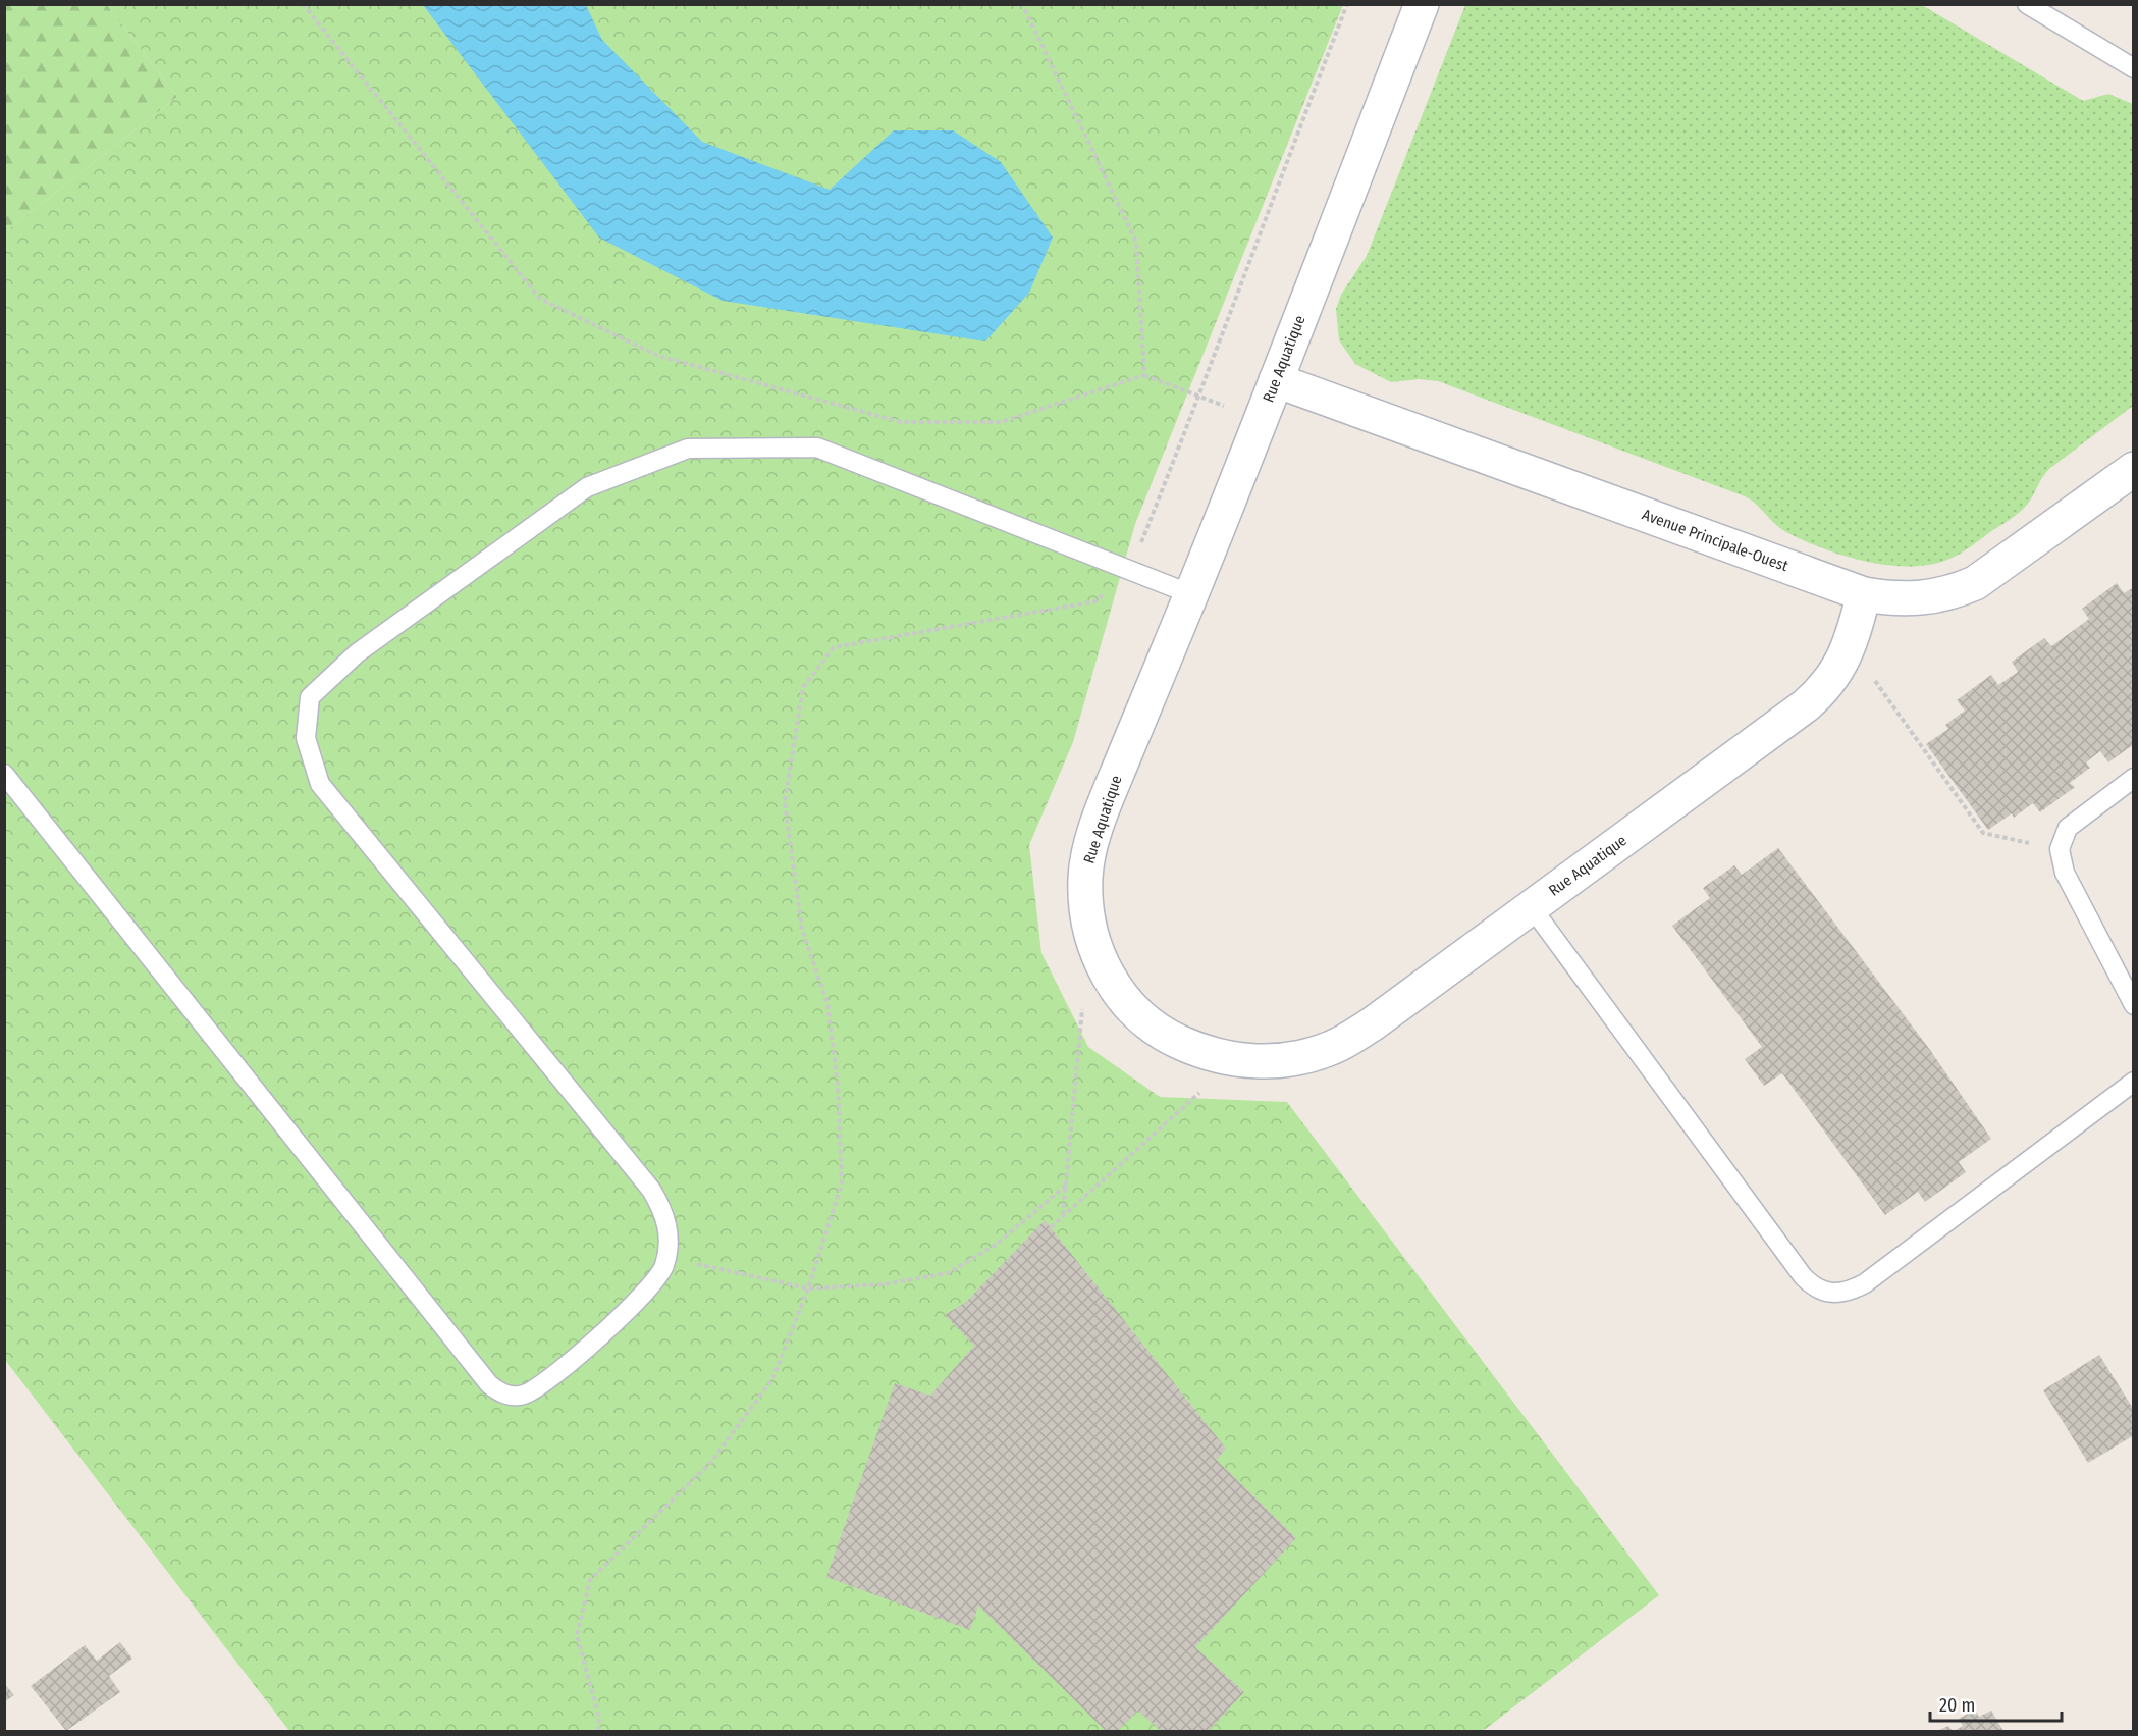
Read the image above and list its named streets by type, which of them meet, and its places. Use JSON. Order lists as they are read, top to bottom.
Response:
{
  "streets": {
    "street": ["Rue Aquatique", "Avenue Principale-Ouest"]
  },
  "crossings": [
    ["Rue Aquatique", "Avenue Principale-Ouest"]
  ],
  "scale_bar": "20 m"
}
